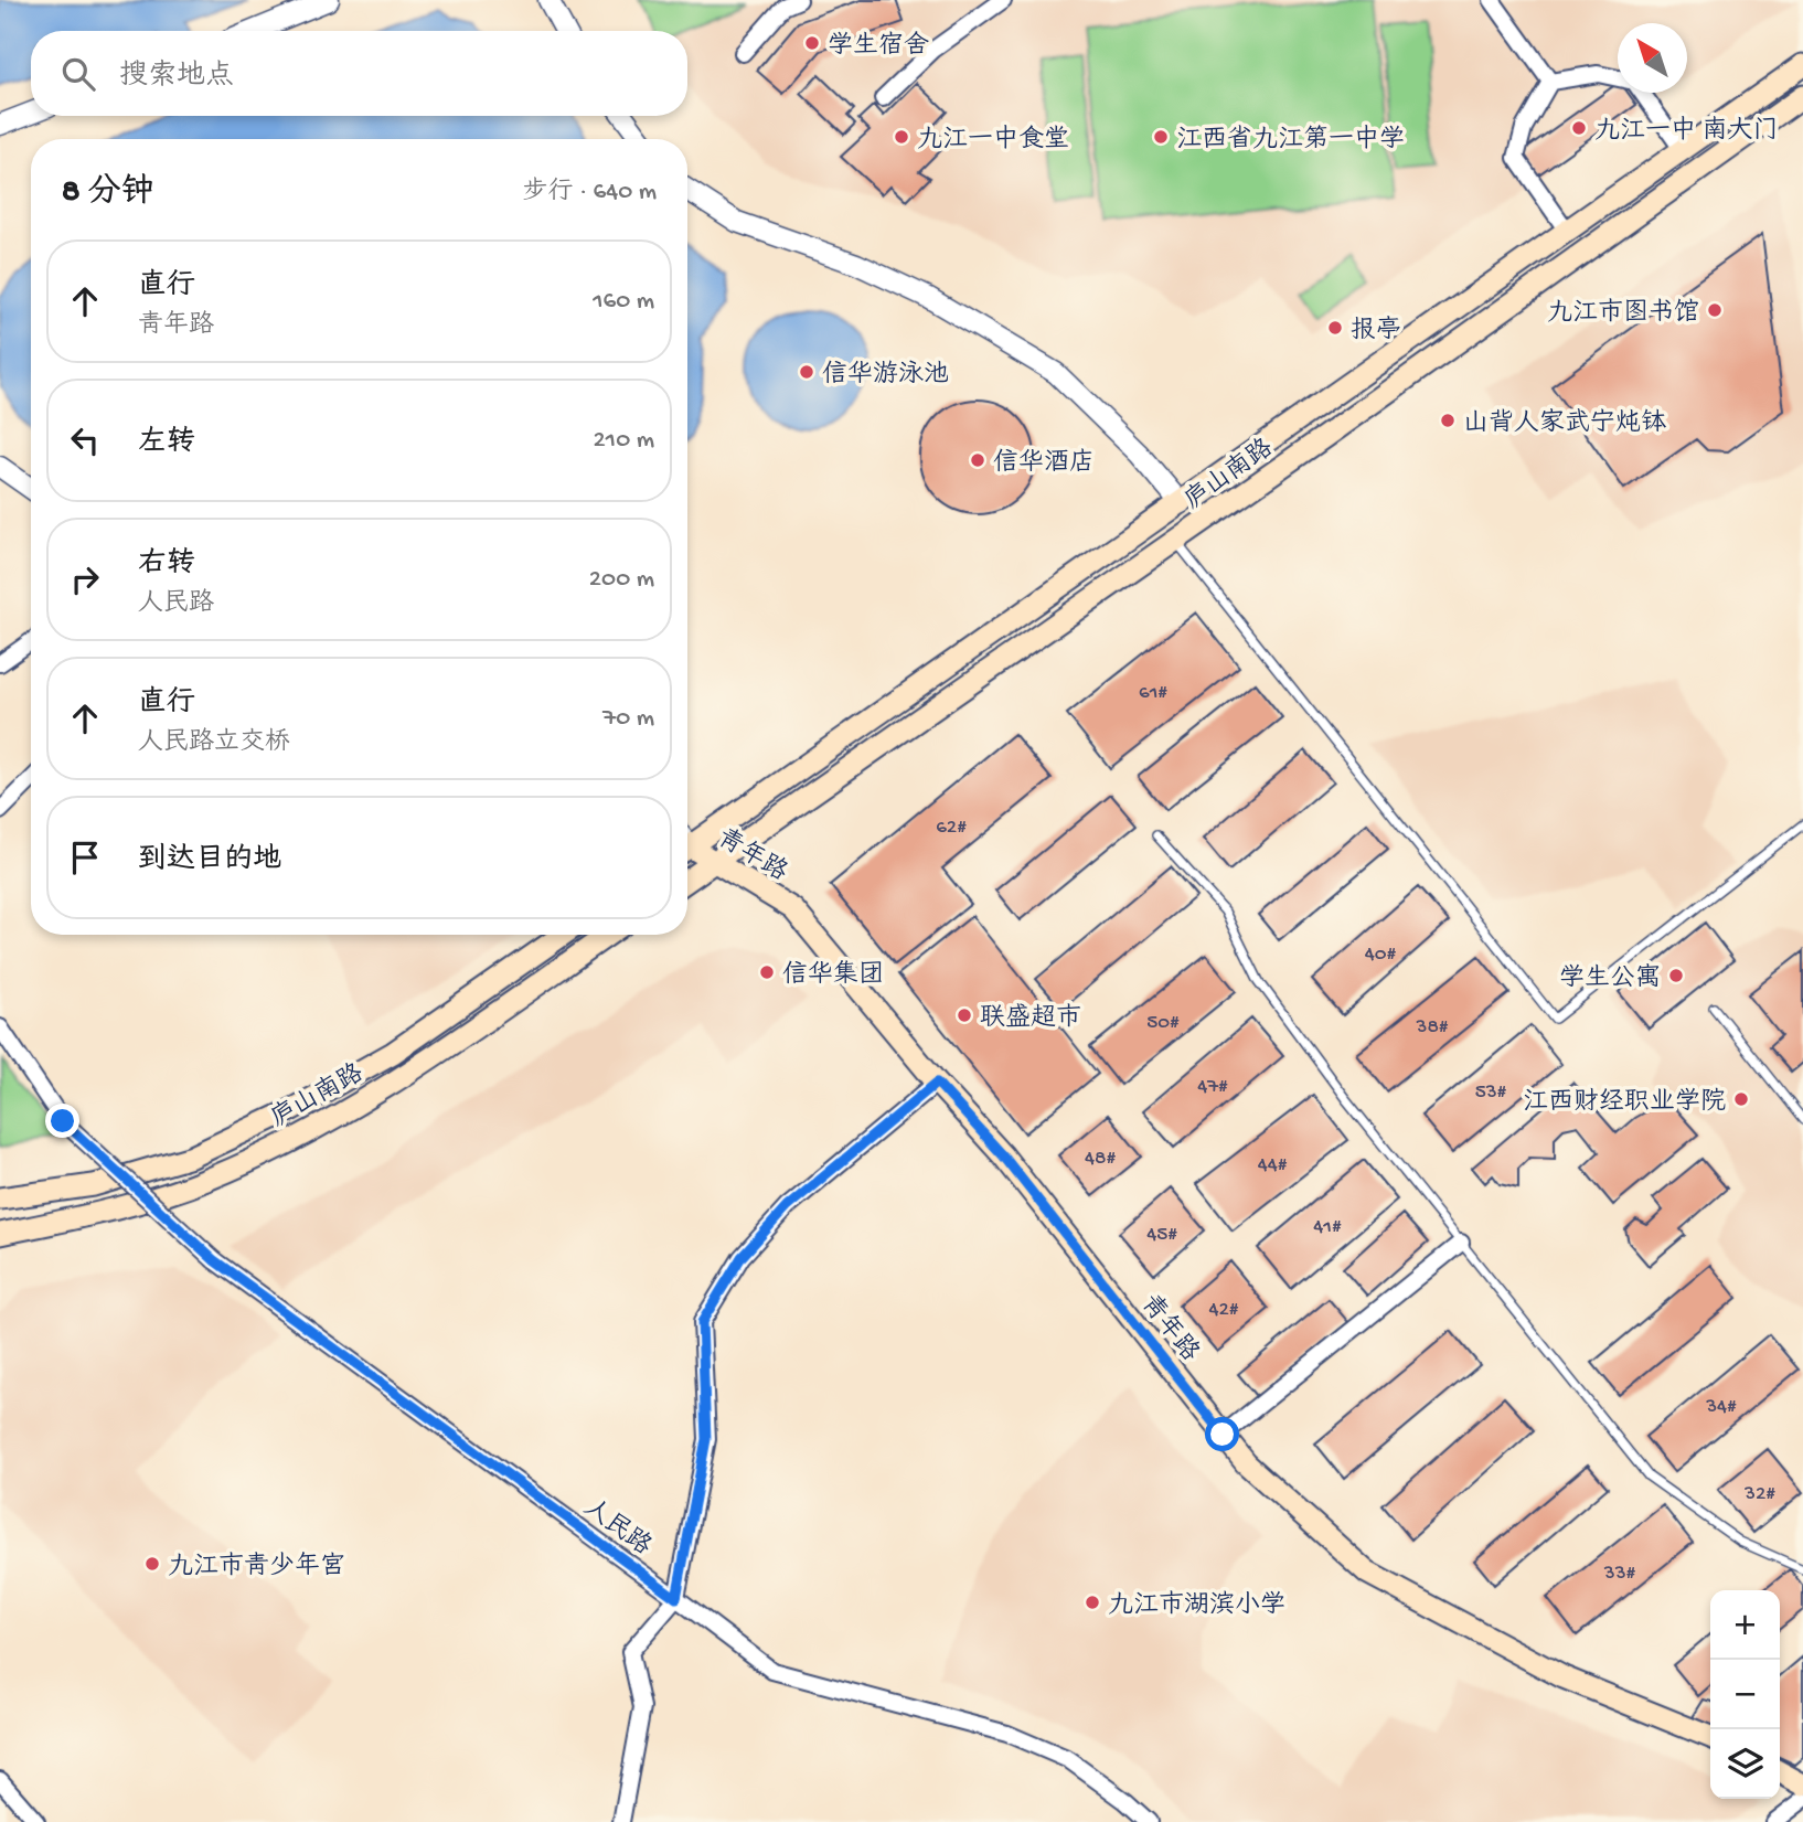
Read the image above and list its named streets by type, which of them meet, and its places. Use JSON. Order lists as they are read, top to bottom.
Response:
{
  "streets": {
    "main road": ["庐山南路", "青年路"],
    "street": ["人民路"]
  },
  "crossings": [
    ["庐山南路", "青年路"]
  ],
  "places": [
    "学生宿舍",
    "九江一中 南大门",
    "九江一中食堂",
    "江西省九江第一中学",
    "九江市图书馆",
    "报亭",
    "信华游泳池",
    "山背人家武宁炖钵",
    "信华酒店",
    "信华集团",
    "学生公寓",
    "联盛超市",
    "江西财经职业学院",
    "九江市青少年宫",
    "九江市湖滨小学"
  ],
  "house_numbers": [
    "61#",
    "62#",
    "40#",
    "50#",
    "38#",
    "47#",
    "53#",
    "48#",
    "44#",
    "41#",
    "45#",
    "42#",
    "34#",
    "32#",
    "33#"
  ],
  "north": "top left",
  "page": {
    "search": "搜索地点",
    "heading": ["8 分钟", "步行 · 640 m"],
    "list": [
      ["直行", "青年路", "160 m"],
      ["左转", "210 m"],
      ["右转", "人民路", "200 m"],
      ["直行", "人民路立交桥", "70 m"],
      "到达目的地"
    ],
    "map_buttons": ["+", "−"]
  }
}
